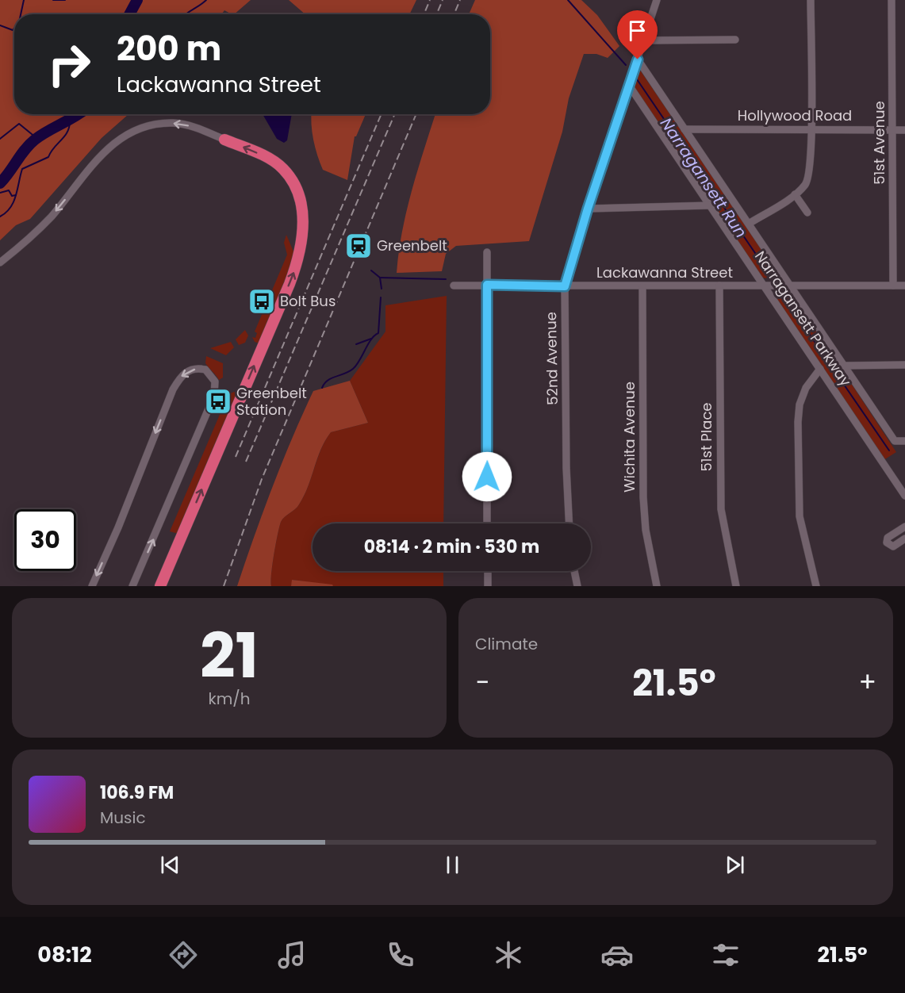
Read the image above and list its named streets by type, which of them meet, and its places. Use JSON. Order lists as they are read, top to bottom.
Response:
{
  "streets": {
    "street": [
      "Hollywood Road",
      "51st Avenue",
      "Lackawanna Street",
      "Narragansett Parkway",
      "52nd Avenue",
      "Wichita Avenue",
      "51st Place"
    ]
  },
  "crossings": [
    ["Hollywood Road", "51st Avenue"],
    ["Hollywood Road", "Narragansett Parkway"],
    ["51st Avenue", "Lackawanna Street"],
    ["Lackawanna Street", "Narragansett Parkway"],
    ["Lackawanna Street", "52nd Avenue"],
    ["Lackawanna Street", "Wichita Avenue"],
    ["Lackawanna Street", "51st Place"],
    ["Narragansett Parkway", "52nd Avenue"]
  ],
  "water": ["Narragansett Run"],
  "places": {
    "station": ["Greenbelt"],
    "bus stop": ["Bolt Bus", "Greenbelt Station"]
  },
  "page": {
    "turn": ["200 m", "Lackawanna Street"],
    "limit": "30",
    "trip": "08:14 · 2 min · 530 m",
    "tile": [
      ["21", "km/h"],
      "Climate"
    ],
    "heat": ["−", "21.5°", "+"],
    "song": ["106.9 FM", "Music"],
    "tabs": ["08:12", "21.5°"]
  }
}
